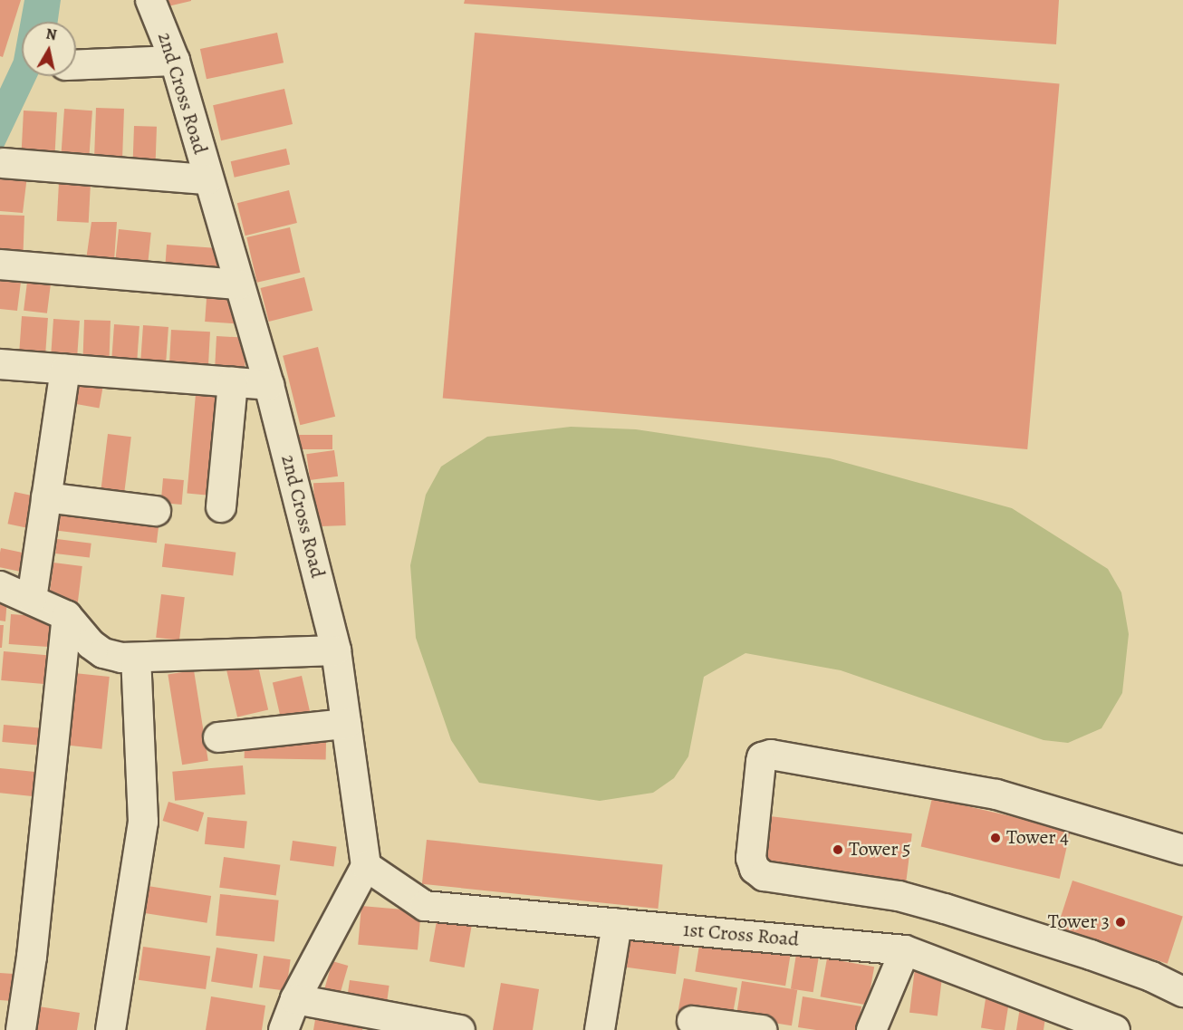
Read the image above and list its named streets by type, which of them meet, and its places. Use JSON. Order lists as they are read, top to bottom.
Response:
{
  "streets": {
    "street": ["2nd Cross Road", "1st Cross Road"]
  },
  "crossings": [
    ["2nd Cross Road", "1st Cross Road"]
  ],
  "places": ["Tower 4", "Tower 5", "Tower 3"],
  "north": "top"
}
